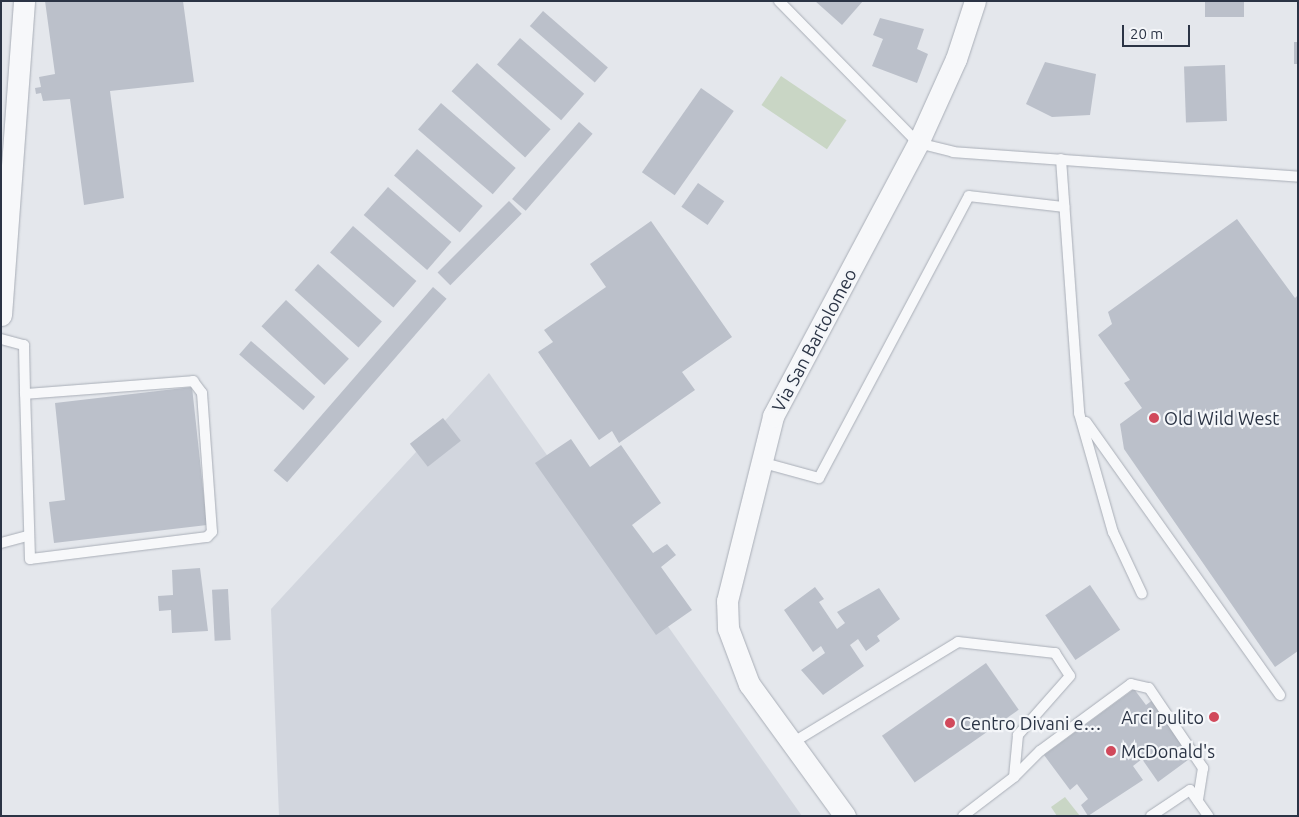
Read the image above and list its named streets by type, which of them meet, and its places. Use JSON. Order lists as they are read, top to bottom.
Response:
{
  "streets": {
    "street": ["Via San Bartolomeo"]
  },
  "places": [
    "Old Wild West",
    "Arci pulito",
    "Centro Divani e…",
    "McDonald's"
  ],
  "scale_bar": "20 m"
}
